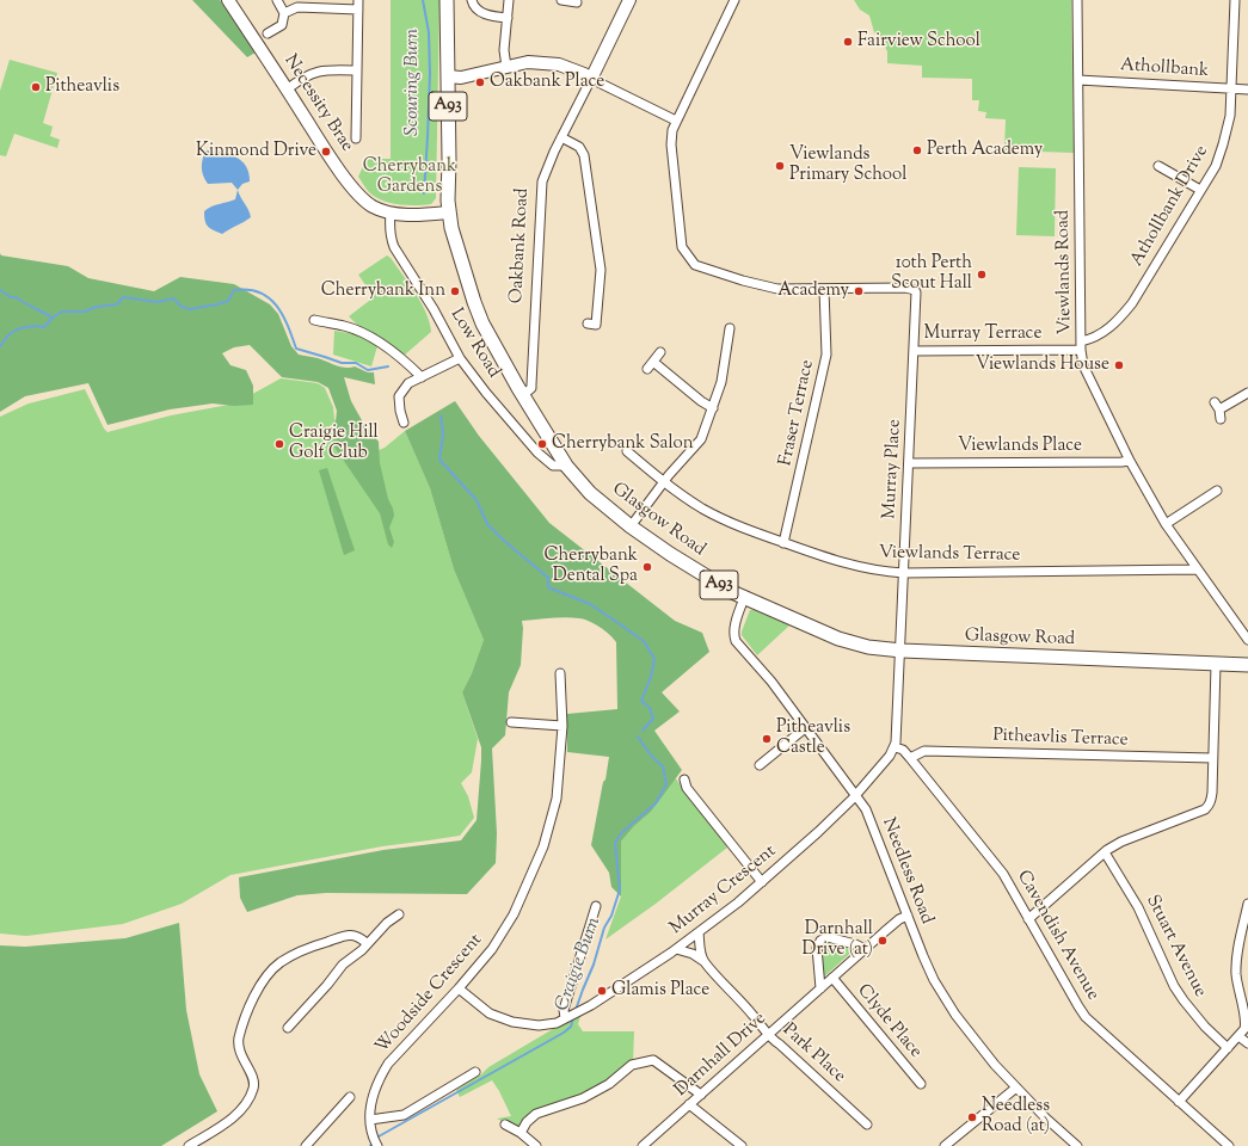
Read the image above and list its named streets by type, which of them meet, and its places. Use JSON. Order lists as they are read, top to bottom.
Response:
{
  "streets": {
    "main road": [
      "Necessity Brae",
      "A93",
      "Oakbank Road",
      "Glasgow Road"
    ],
    "street": [
      "Athollbank",
      "Athollbank Drive",
      "Viewlands Road",
      "Murray Terrace",
      "Low Road",
      "Fraser Terrace",
      "Viewlands Place",
      "Murray Place",
      "Viewlands Terrace",
      "Pitheavlis Terrace",
      "Needless Road",
      "Murray Crescent",
      "Cavendish Avenue",
      "Stuart Avenue",
      "Woodside Crescent",
      "Clyde Place",
      "Park Place",
      "Darnhall Drive"
    ]
  },
  "crossings": [
    ["Athollbank", "Athollbank Drive"],
    ["Athollbank", "Viewlands Road"],
    ["Necessity Brae", "Low Road"],
    ["Necessity Brae", "Glasgow Road"],
    ["Athollbank Drive", "Viewlands Road"],
    ["Athollbank Drive", "Murray Terrace"],
    ["Oakbank Road", "Glasgow Road"],
    ["Viewlands Road", "Murray Terrace"],
    ["Viewlands Road", "Viewlands Place"],
    ["Viewlands Road", "Viewlands Terrace"],
    ["Murray Terrace", "Murray Place"],
    ["Low Road", "Glasgow Road"],
    ["Fraser Terrace", "Murray Place"],
    ["Fraser Terrace", "Viewlands Terrace"],
    ["Viewlands Place", "Murray Place"],
    ["Murray Place", "Glasgow Road"],
    ["Murray Place", "Viewlands Terrace"],
    ["Murray Place", "Murray Crescent"],
    ["Glasgow Road", "Needless Road"],
    ["Glasgow Road", "Murray Crescent"],
    ["Pitheavlis Terrace", "Cavendish Avenue"],
    ["Needless Road", "Murray Crescent"],
    ["Needless Road", "Darnhall Drive"],
    ["Murray Crescent", "Cavendish Avenue"],
    ["Murray Crescent", "Woodside Crescent"],
    ["Murray Crescent", "Park Place"],
    ["Clyde Place", "Darnhall Drive"],
    ["Park Place", "Darnhall Drive"]
  ],
  "water": ["Scouring Burn", "Craigie Burn"],
  "parks": ["Cherrybank Gardens"],
  "places": [
    "Fairview School",
    "Oakbank Place",
    "Pitheavlis",
    "Perth Academy",
    "Kinmond Drive",
    "Viewlands Primary School",
    "10th Perth Scout Hall",
    "Cherrybank Inn",
    "Academy",
    "Viewlands House",
    "Craigie Hill Golf Club",
    "Cherrybank Salon",
    "Cherrybank Dental Spa",
    "Pitheavlis Castle",
    "Darnhall Drive (at)",
    "Glamis Place",
    "Needless Road (at)"
  ]
}
